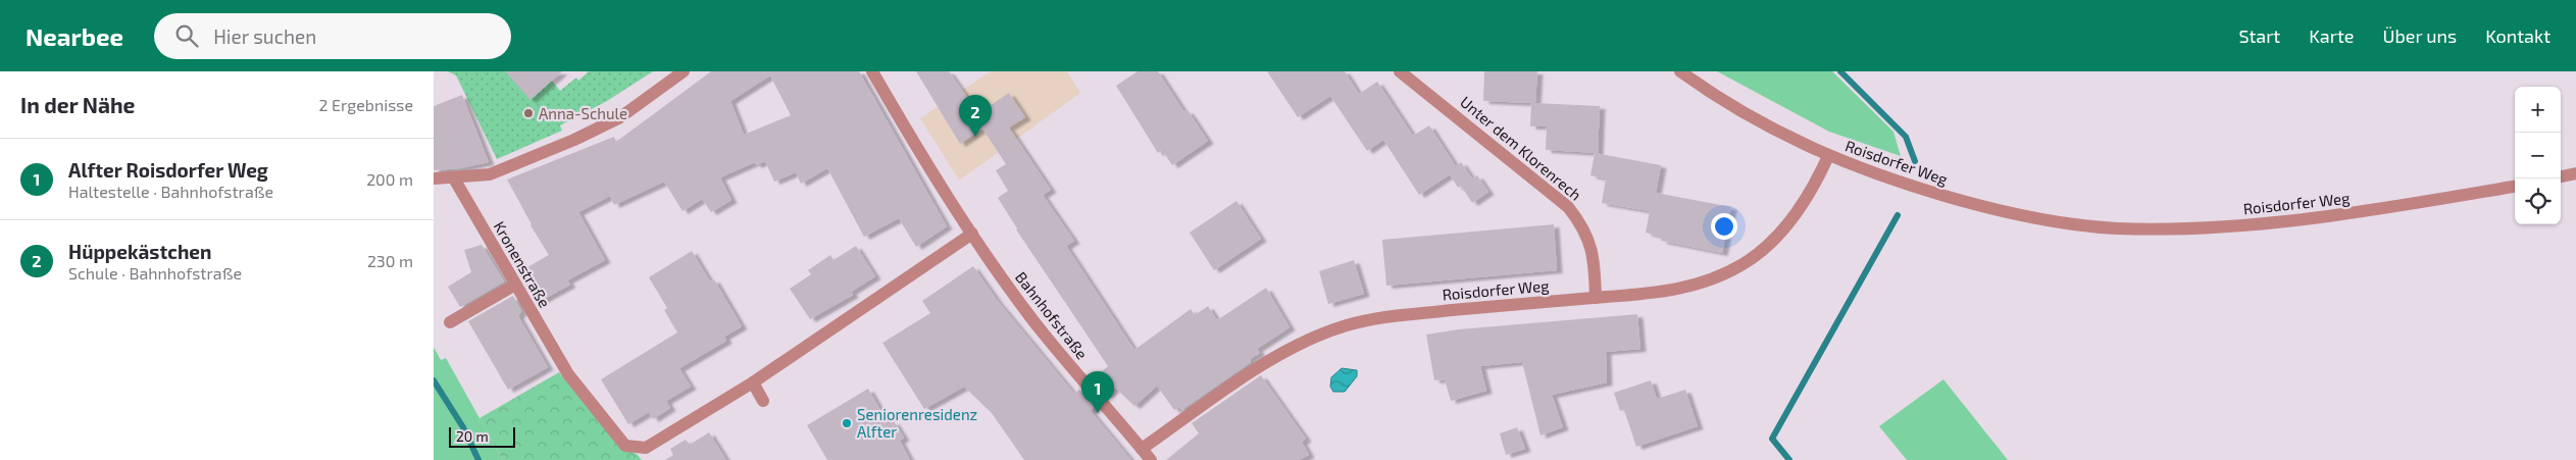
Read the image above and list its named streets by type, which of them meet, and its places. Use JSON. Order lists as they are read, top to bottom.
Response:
{
  "streets": {
    "street": [
      "Unter dem Klorenrech",
      "Roisdorfer Weg",
      "Kronenstraße",
      "Bahnhofstraße"
    ]
  },
  "crossings": [
    ["Unter dem Klorenrech", "Roisdorfer Weg"],
    ["Roisdorfer Weg", "Bahnhofstraße"]
  ],
  "places": ["Anna-Schule", "Seniorenresidenz Alfter"],
  "scale_bar": "20 m",
  "page": {
    "header": "Nearbee",
    "search": "Hier suchen",
    "nav": [
      "Start",
      "Karte",
      "Über uns",
      "Kontakt"
    ],
    "heading": ["In der Nähe", "2 Ergebnisse"],
    "map_buttons": ["+", "−"],
    "pins": ["2", "1"],
    "list": [
      {
        "mark": "1",
        "name": "Alfter Roisdorfer Weg",
        "note": "Haltestelle · Bahnhofstraße",
        "value": "200 m"
      },
      {
        "mark": "2",
        "name": "Hüppekästchen",
        "note": "Schule · Bahnhofstraße",
        "value": "230 m"
      }
    ],
    "scale": "20 m"
  }
}
